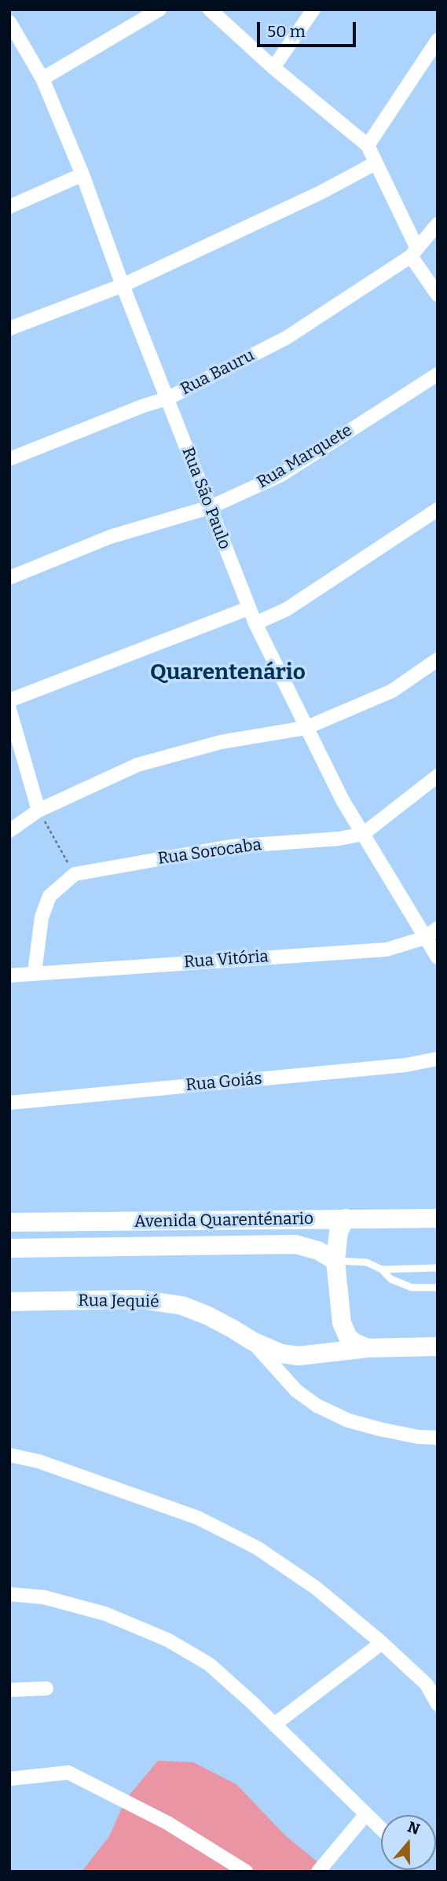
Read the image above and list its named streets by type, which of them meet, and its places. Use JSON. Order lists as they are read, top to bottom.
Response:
{
  "streets": {
    "main road": ["Avenida Quarenténario", "Rua Jequié"],
    "street": [
      "Rua Bauru",
      "Rua Marquete",
      "Rua São Paulo",
      "Rua Sorocaba",
      "Rua Vitória",
      "Rua Goiás"
    ]
  },
  "crossings": [
    ["Rua Bauru", "Rua São Paulo"],
    ["Rua Marquete", "Rua São Paulo"],
    ["Rua São Paulo", "Rua Sorocaba"],
    ["Rua São Paulo", "Rua Vitória"]
  ],
  "districts": ["Quarentenário"],
  "scale_bar": "50 m",
  "north": "top"
}
